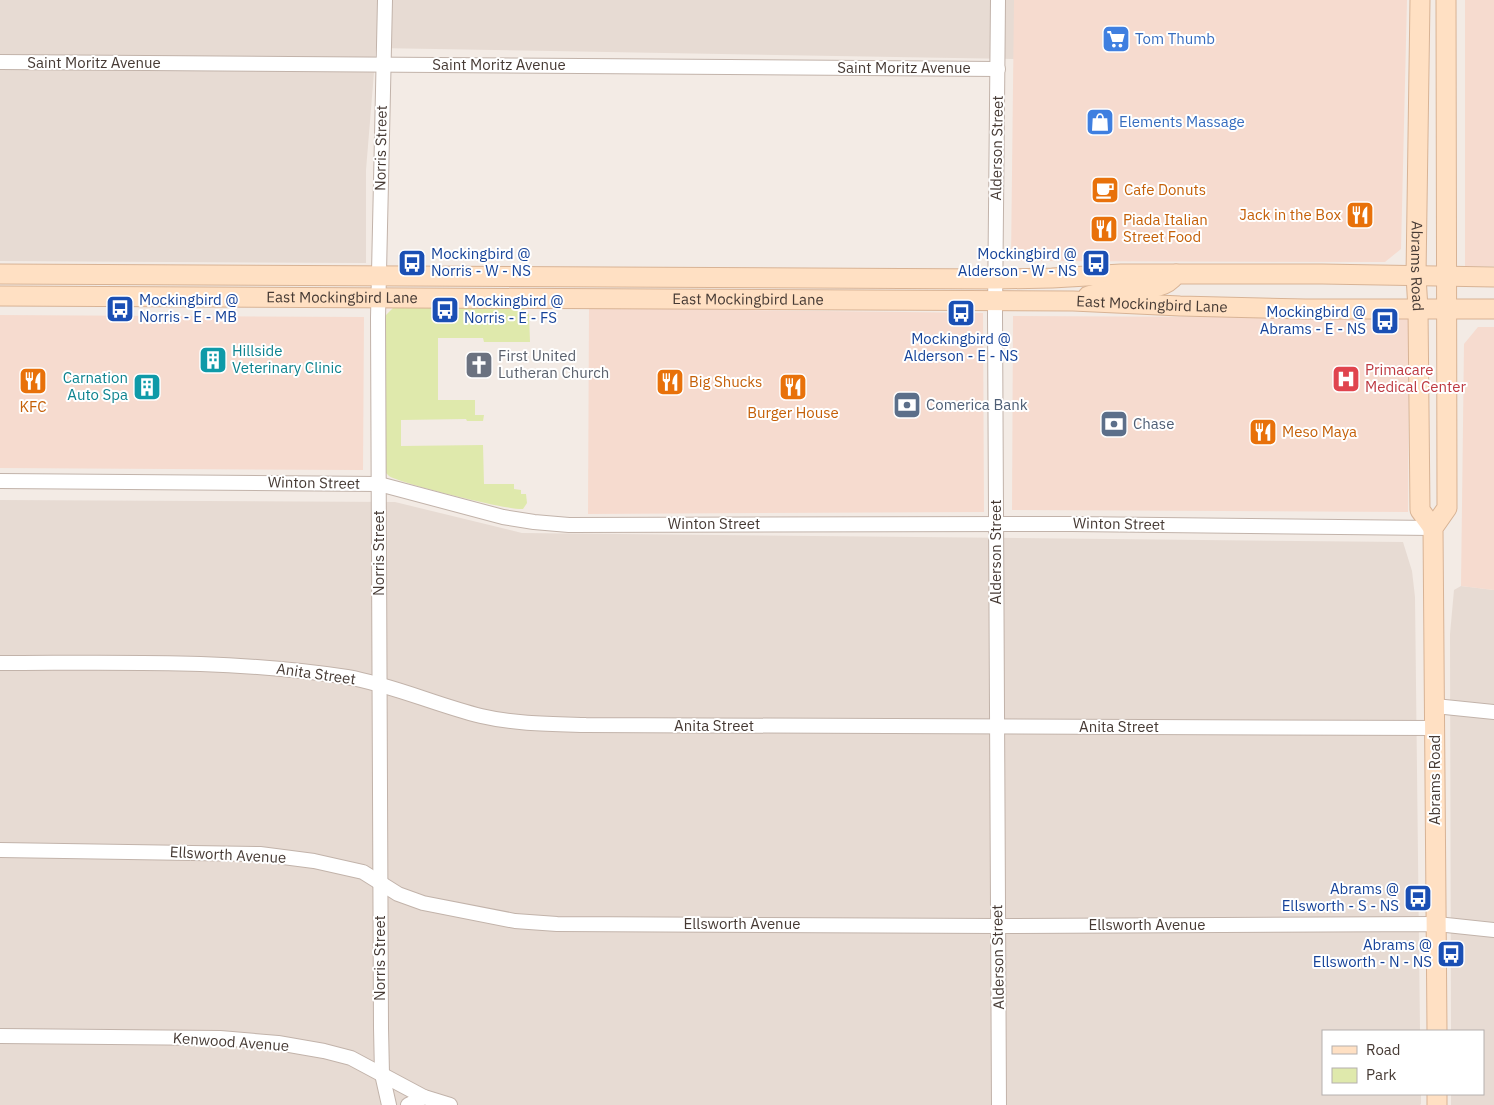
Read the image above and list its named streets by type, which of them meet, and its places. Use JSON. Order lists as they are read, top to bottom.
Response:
{
  "streets": {
    "main road": ["Abrams Road", "East Mockingbird Lane"],
    "street": [
      "Saint Moritz Avenue",
      "Norris Street",
      "Alderson Street",
      "Winton Street",
      "Anita Street",
      "Ellsworth Avenue",
      "Kenwood Avenue"
    ]
  },
  "crossings": [
    ["Saint Moritz Avenue", "Norris Street"],
    ["Saint Moritz Avenue", "Alderson Street"],
    ["Norris Street", "East Mockingbird Lane"],
    ["Norris Street", "Winton Street"],
    ["Norris Street", "Anita Street"],
    ["Norris Street", "Ellsworth Avenue"],
    ["Norris Street", "Kenwood Avenue"],
    ["Alderson Street", "East Mockingbird Lane"],
    ["Alderson Street", "Winton Street"],
    ["Alderson Street", "Anita Street"],
    ["Alderson Street", "Ellsworth Avenue"],
    ["Abrams Road", "East Mockingbird Lane"],
    ["Abrams Road", "Winton Street"],
    ["Abrams Road", "Anita Street"],
    ["Abrams Road", "Ellsworth Avenue"]
  ],
  "places": {
    "supermarket": ["Tom Thumb"],
    "shop": ["Elements Massage"],
    "cafe": ["Cafe Donuts"],
    "restaurant": [
      "Jack in the Box",
      "Piada Italian Street Food",
      "KFC",
      "Big Shucks",
      "Burger House",
      "Meso Maya"
    ],
    "bus stop": [
      "Mockingbird @ Norris - W - NS",
      "Mockingbird @ Alderson - W - NS",
      "Mockingbird @ Norris - E - MB",
      "Mockingbird @ Norris - E - FS",
      "Mockingbird @ Alderson - E - NS",
      "Mockingbird @ Abrams - E - NS",
      "Abrams @ Ellsworth - S - NS",
      "Abrams @ Ellsworth - N - NS"
    ],
    "building": ["Hillside Veterinary Clinic", "Carnation Auto Spa"],
    "church": ["First United Lutheran Church"],
    "hospital": ["Primacare Medical Center"],
    "bank": ["Comerica Bank", "Chase"]
  },
  "legend": ["Road", "Park"]
}
